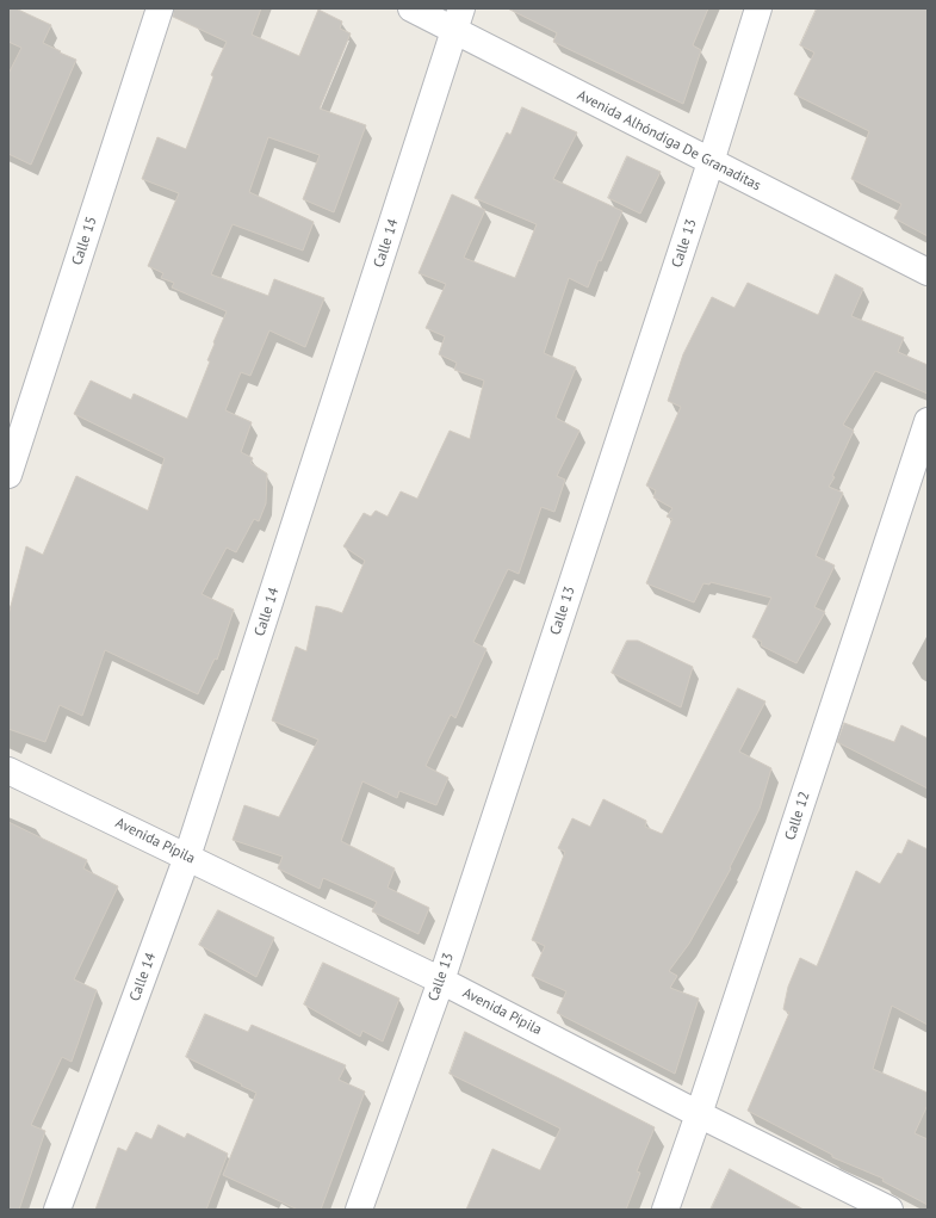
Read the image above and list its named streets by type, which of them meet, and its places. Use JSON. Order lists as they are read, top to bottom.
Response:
{
  "streets": {
    "street": [
      "Avenida Alhóndiga De Granaditas",
      "Calle 15",
      "Calle 14",
      "Calle 13",
      "Calle 12",
      "Avenida Pípila"
    ]
  },
  "crossings": [
    ["Avenida Alhóndiga De Granaditas", "Calle 14"],
    ["Avenida Alhóndiga De Granaditas", "Calle 13"],
    ["Calle 14", "Avenida Pípila"],
    ["Calle 13", "Avenida Pípila"],
    ["Calle 12", "Avenida Pípila"]
  ]
}
